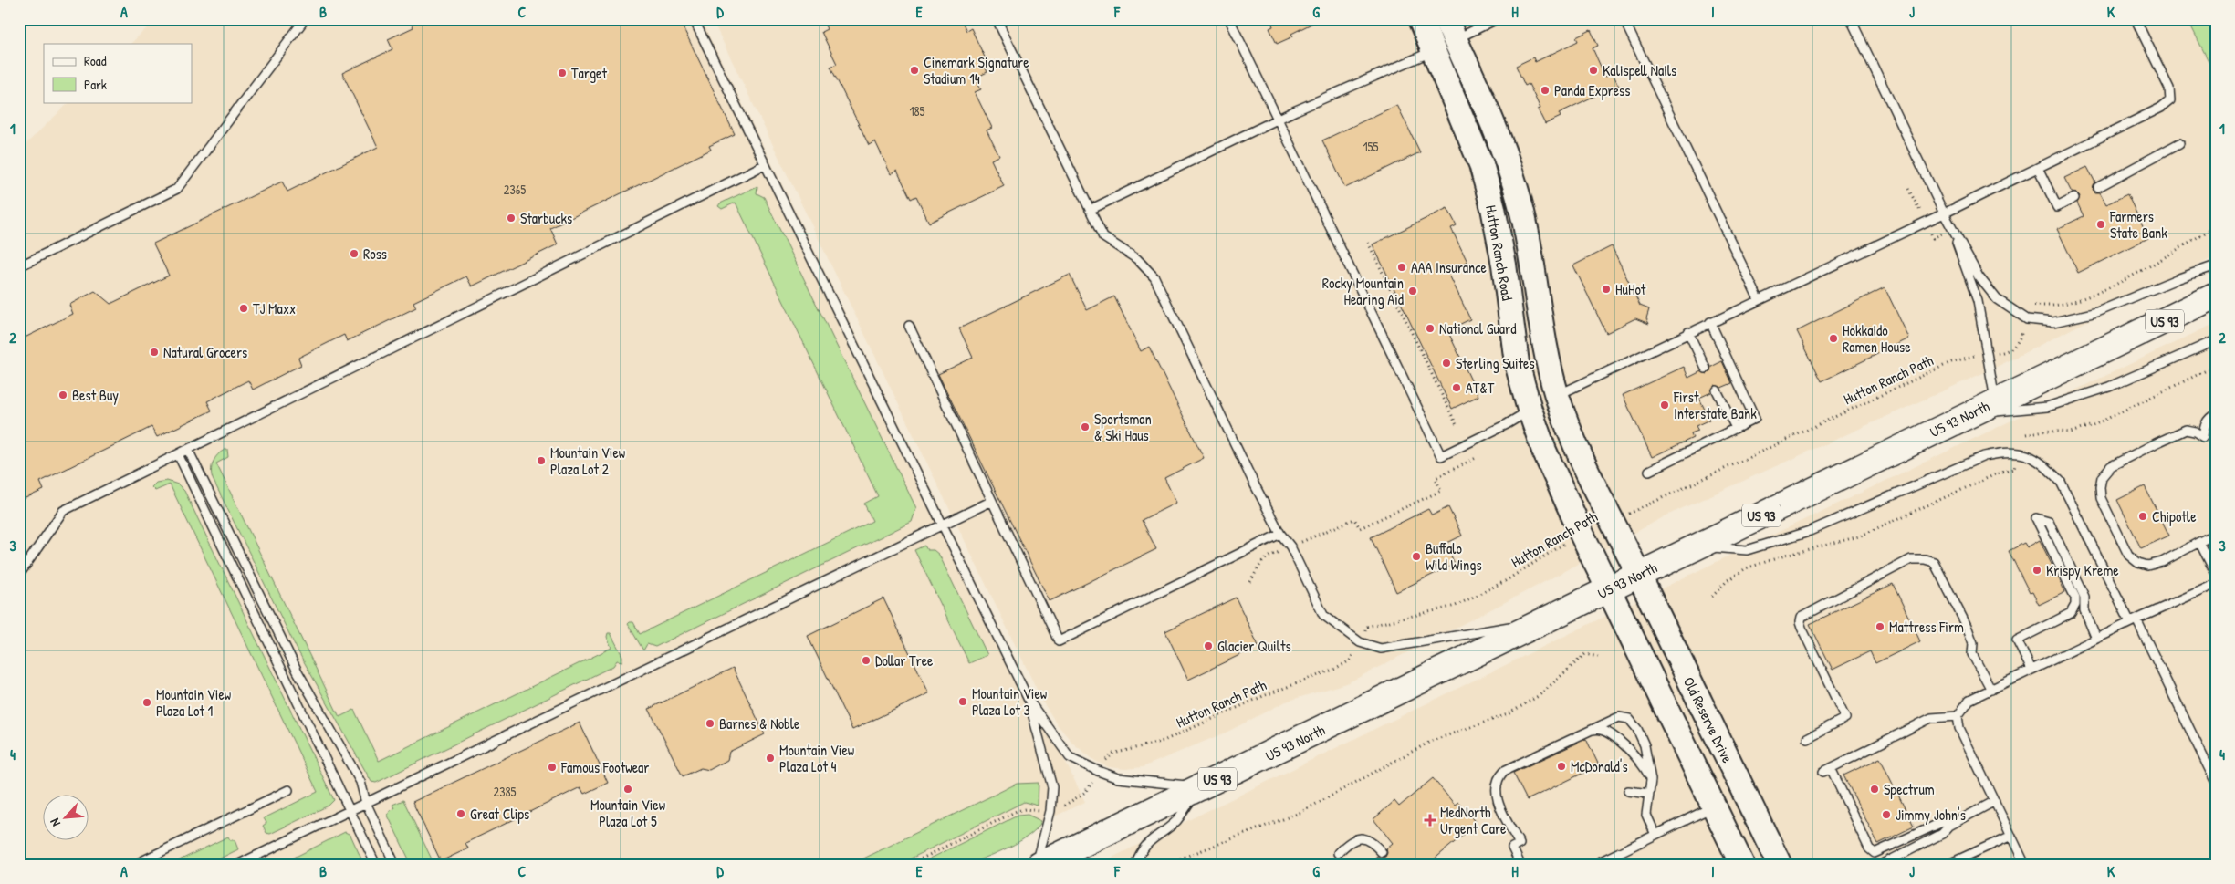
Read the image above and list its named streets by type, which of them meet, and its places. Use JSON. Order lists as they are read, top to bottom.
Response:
{
  "streets": {
    "main road": [
      "Hutton Ranch Road",
      "US 93",
      "US 93 North",
      "Old Reserve Drive"
    ],
    "path": ["Hutton Ranch Path"]
  },
  "crossings": [
    ["Hutton Ranch Road", "Hutton Ranch Path"],
    ["Hutton Ranch Road", "US 93 North"],
    ["Hutton Ranch Road", "Old Reserve Drive"],
    ["US 93 North", "Old Reserve Drive"]
  ],
  "places": {
    "other": [
      "Cinemark Signature Stadium 14",
      "Kalispell Nails",
      "Target",
      "Panda Express",
      "Starbucks",
      "Farmers State Bank",
      "Ross",
      "AAA Insurance",
      "HuHot",
      "Rocky Mountain Hearing Aid",
      "TJ Maxx",
      "National Guard",
      "Hokkaido Ramen House",
      "Natural Grocers",
      "Sterling Suites",
      "AT&T",
      "Best Buy",
      "First Interstate Bank",
      "Sportsman & Ski Haus",
      "Mountain View Plaza Lot 2",
      "Chipotle",
      "Buffalo Wild Wings",
      "Krispy Kreme",
      "Mattress Firm",
      "Glacier Quilts",
      "Dollar Tree",
      "Mountain View Plaza Lot 3",
      "Mountain View Plaza Lot 1",
      "Barnes & Noble",
      "Mountain View Plaza Lot 4",
      "McDonald's",
      "Famous Footwear",
      "Mountain View Plaza Lot 5",
      "Spectrum",
      "Great Clips",
      "Jimmy John's"
    ],
    "health": ["MedNorth Urgent Care"]
  },
  "house_numbers": [
    "185",
    "155",
    "2365",
    "2385"
  ],
  "legend": ["Road", "Park"],
  "north": "bottom left",
  "grid": {
    "columns": [
      "A",
      "B",
      "C",
      "D",
      "E",
      "F",
      "G",
      "H",
      "I",
      "J",
      "K"
    ],
    "rows": [
      "1",
      "2",
      "3",
      "4"
    ]
  }
}
